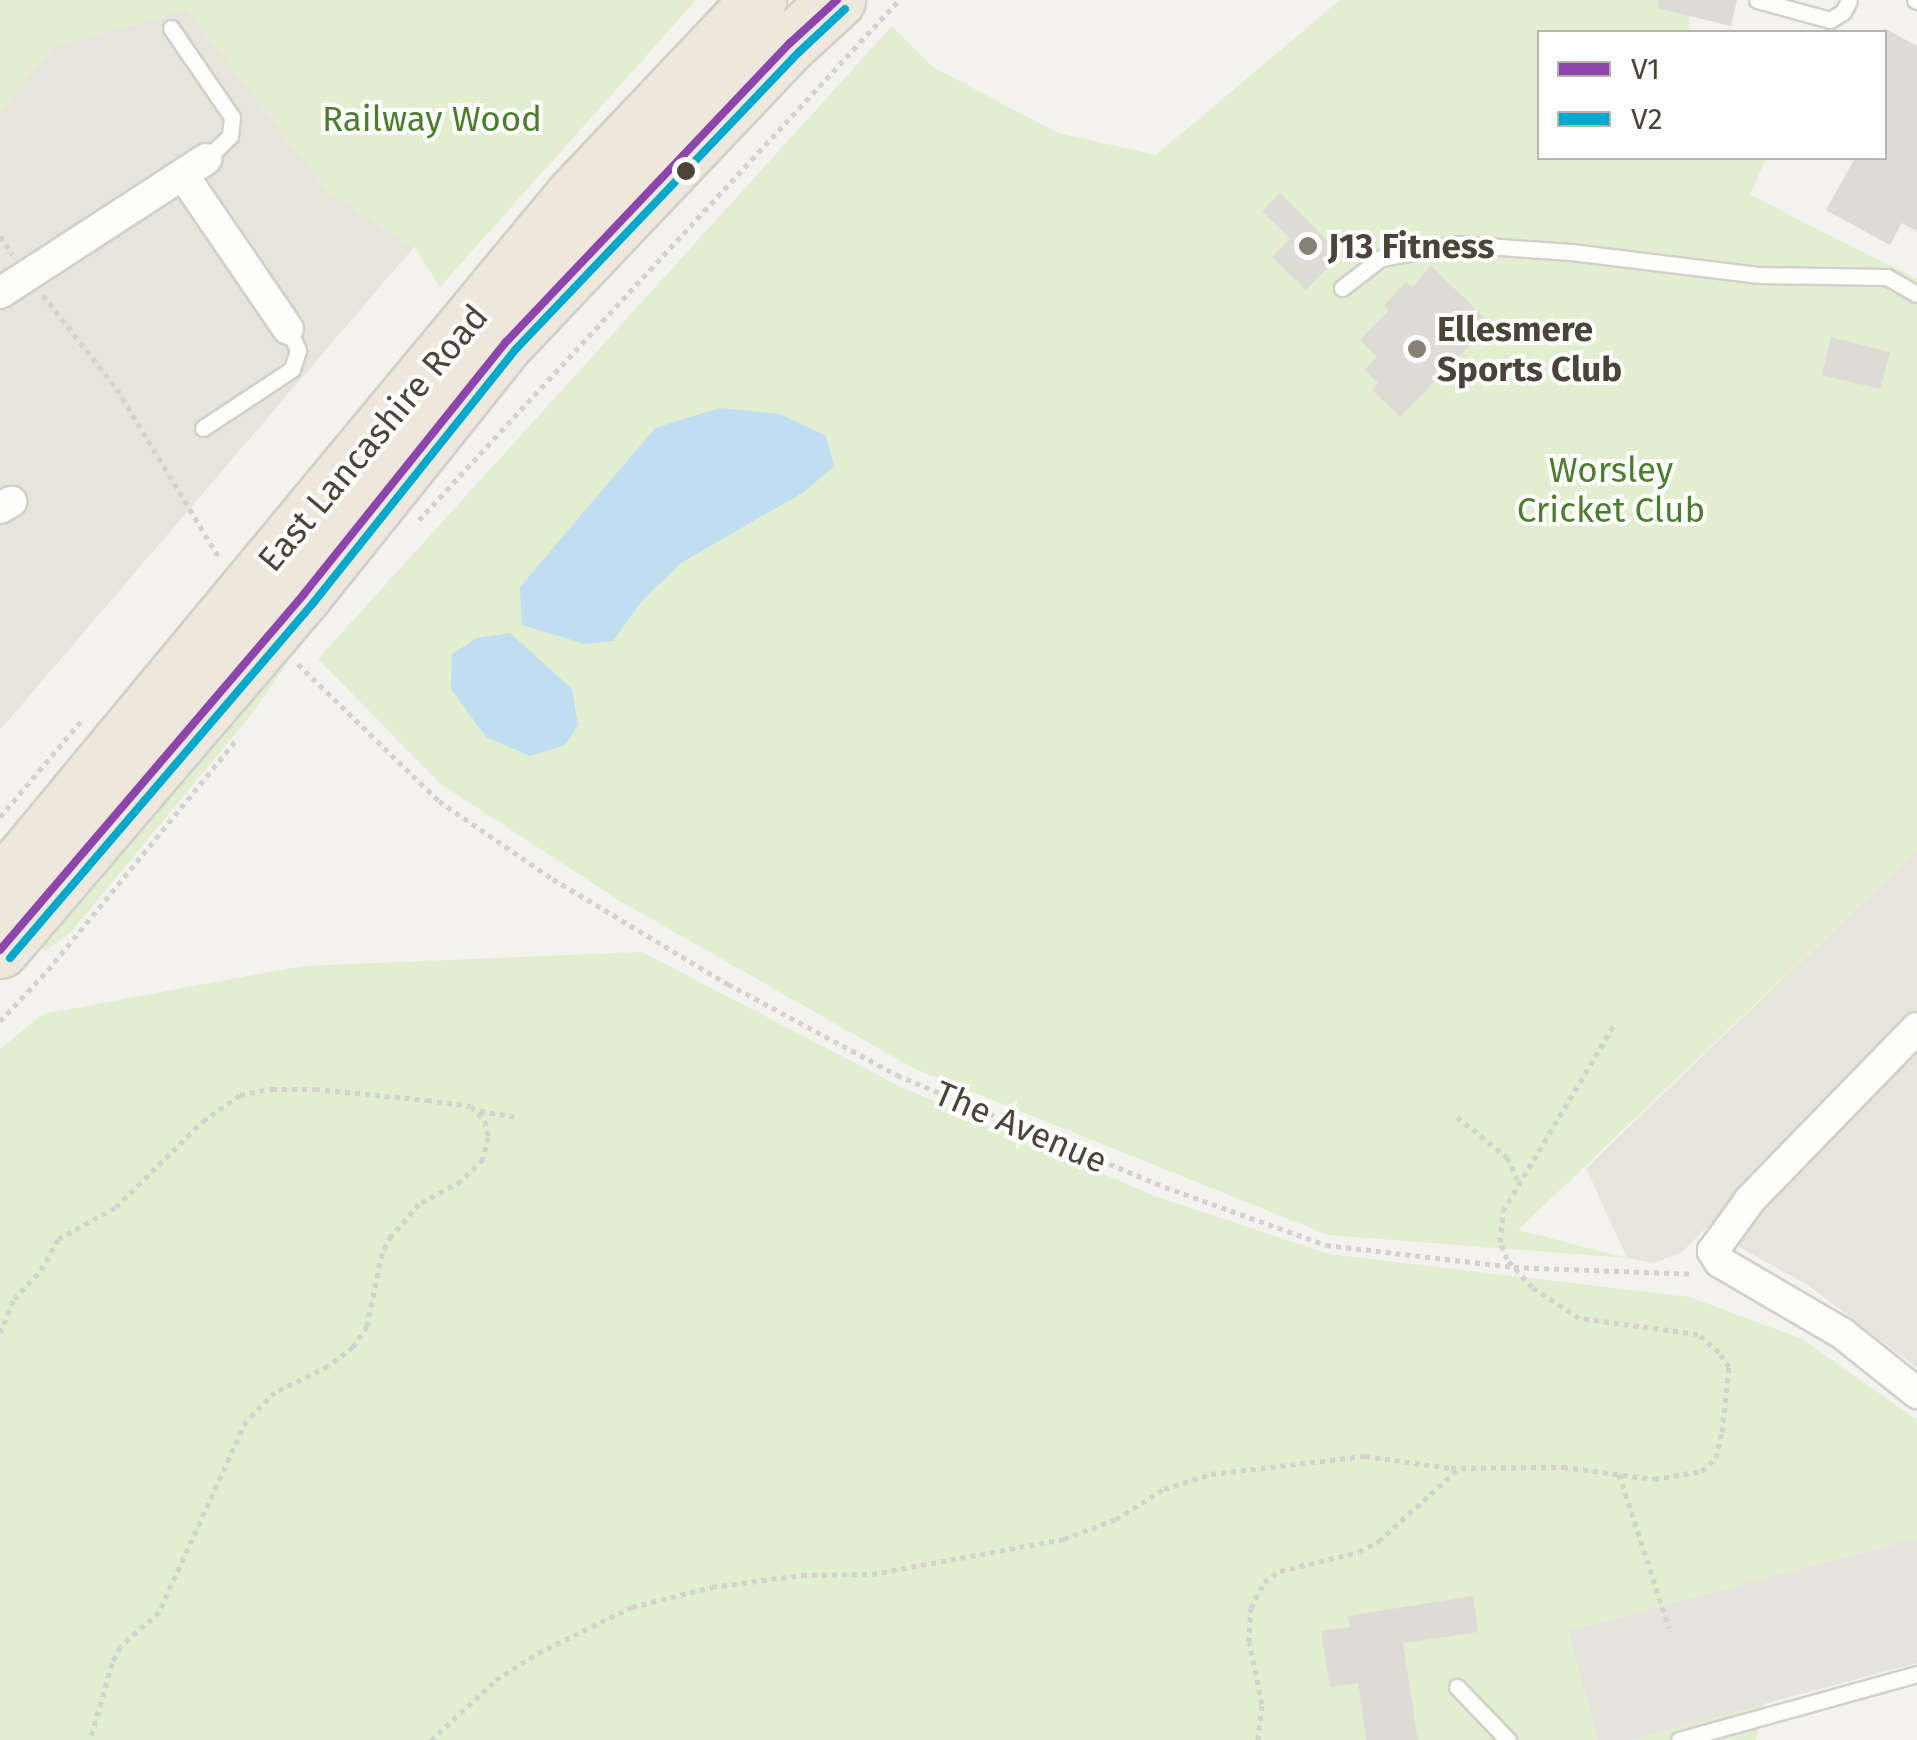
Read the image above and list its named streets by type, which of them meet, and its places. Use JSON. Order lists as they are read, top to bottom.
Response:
{
  "streets": {
    "highway": ["East Lancashire Road"],
    "path": ["The Avenue"]
  },
  "parks": ["Railway Wood", "Worsley Cricket Club"],
  "places": ["J13 Fitness", "Ellesmere Sports Club"],
  "lines": ["transit line V1", "transit line V2"],
  "legend": ["V1", "V2"]
}
